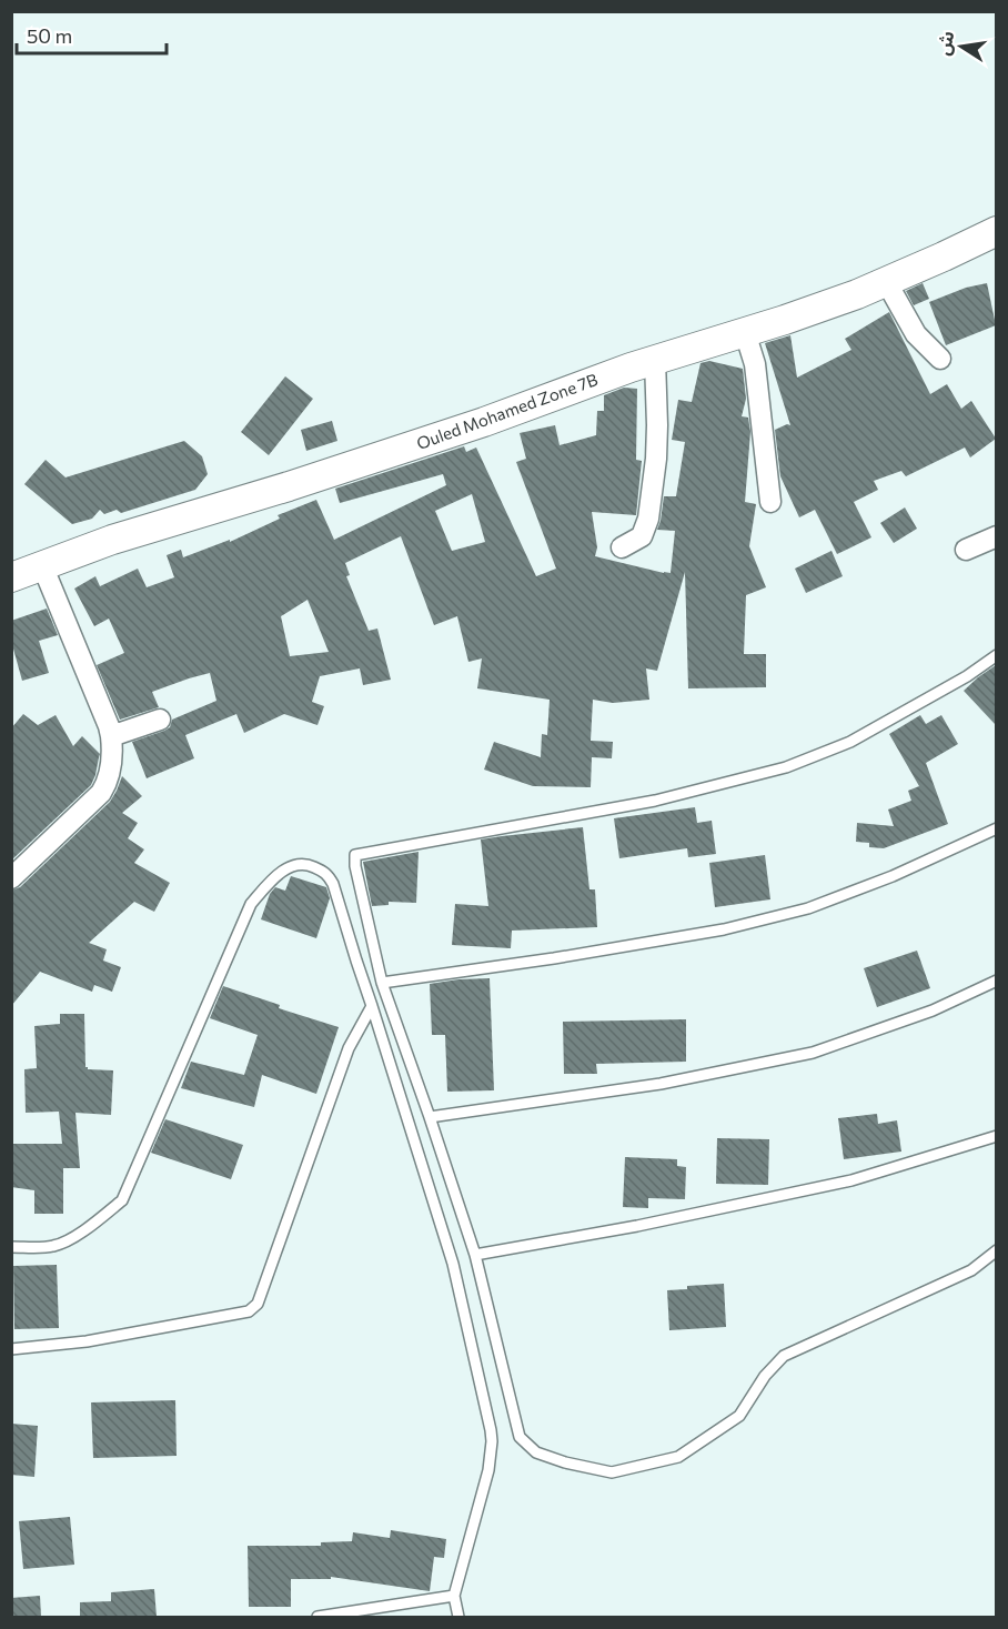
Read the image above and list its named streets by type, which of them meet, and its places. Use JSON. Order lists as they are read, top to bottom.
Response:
{
  "streets": {
    "main road": ["Ouled Mohamed Zone 7B"]
  },
  "scale_bar": "50 m",
  "north": "left"
}
